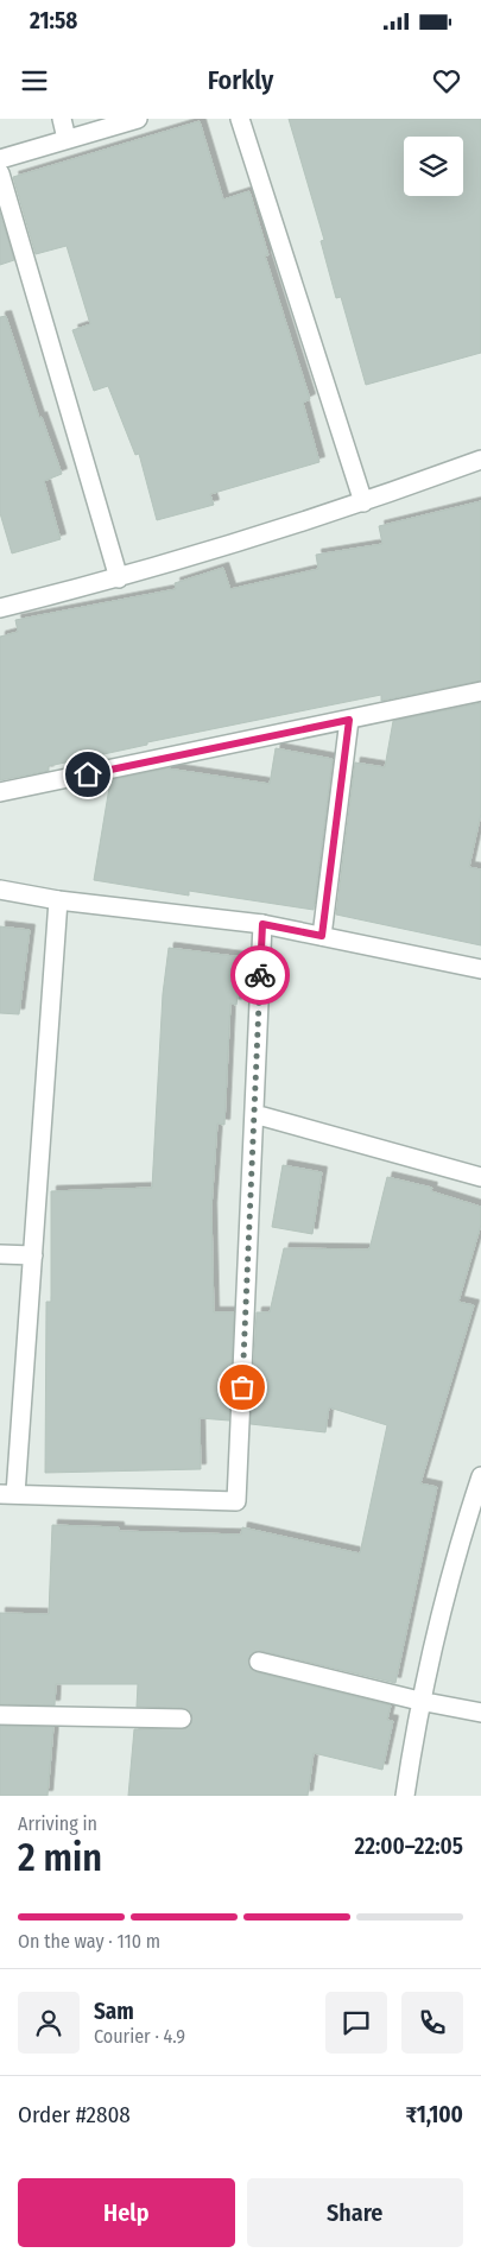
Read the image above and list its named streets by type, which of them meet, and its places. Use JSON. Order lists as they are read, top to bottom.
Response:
{
  "page": {
    "status": "21:58",
    "header": "Forkly",
    "heading": ["2 min", "Arriving in", "22:00–22:05"],
    "panel": [
      "Sam",
      "Courier · 4.9",
      "Order #2808",
      "₹1,100"
    ],
    "bar": "On the way · 110 m",
    "buttons": ["Help", "Share"]
  }
}
